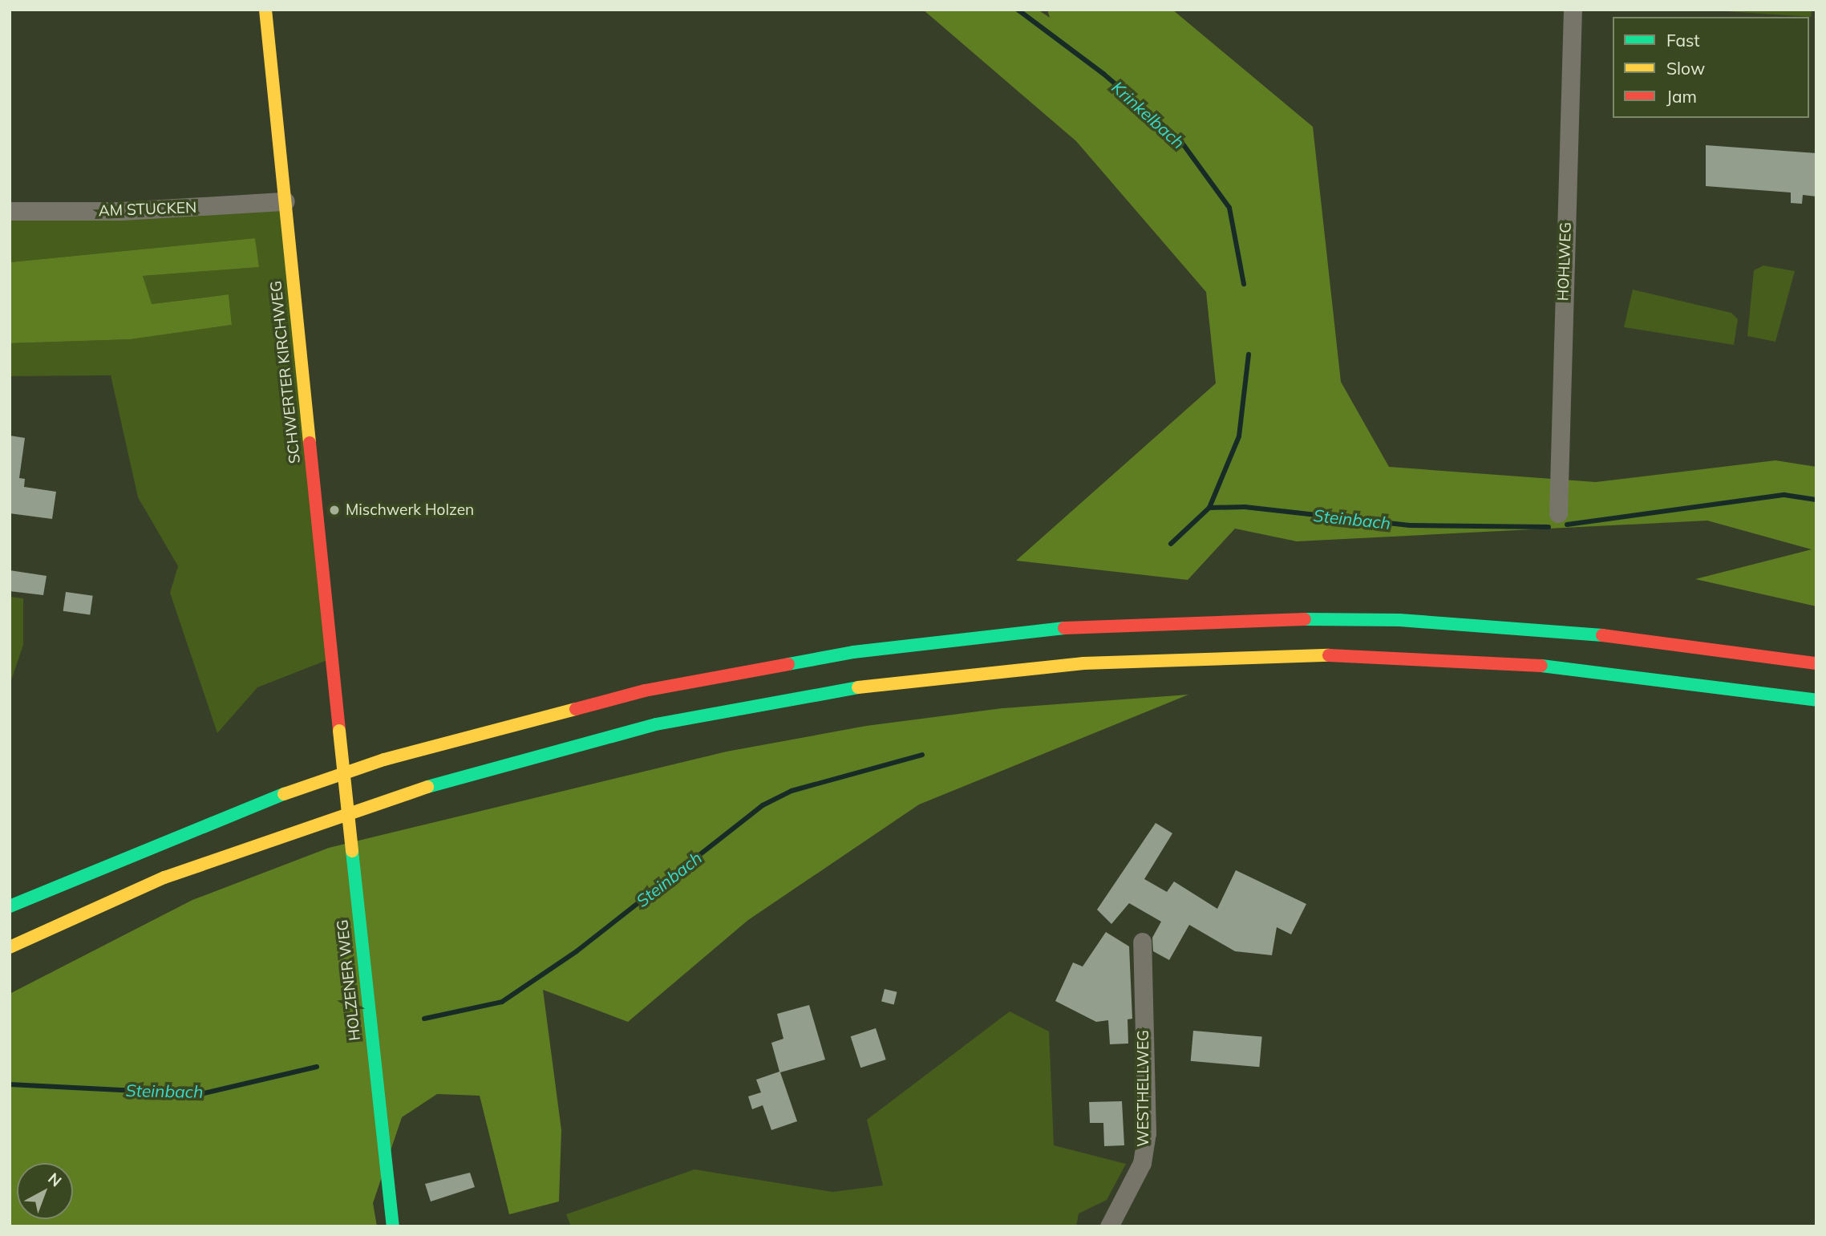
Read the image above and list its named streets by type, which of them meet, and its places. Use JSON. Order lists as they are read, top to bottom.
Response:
{
  "streets": {
    "main road": ["SCHWERTER KIRCHWEG", "HOLZENER WEG"],
    "street": ["AM STUCKEN", "HOHLWEG", "WESTHELLWEG"]
  },
  "crossings": [
    ["AM STUCKEN", "SCHWERTER KIRCHWEG"],
    ["SCHWERTER KIRCHWEG", "HOLZENER WEG"]
  ],
  "water": ["Krinkelbach", "Steinbach"],
  "places": ["Mischwerk Holzen"],
  "legend": ["Fast", "Slow", "Jam"],
  "north": "top right"
}
